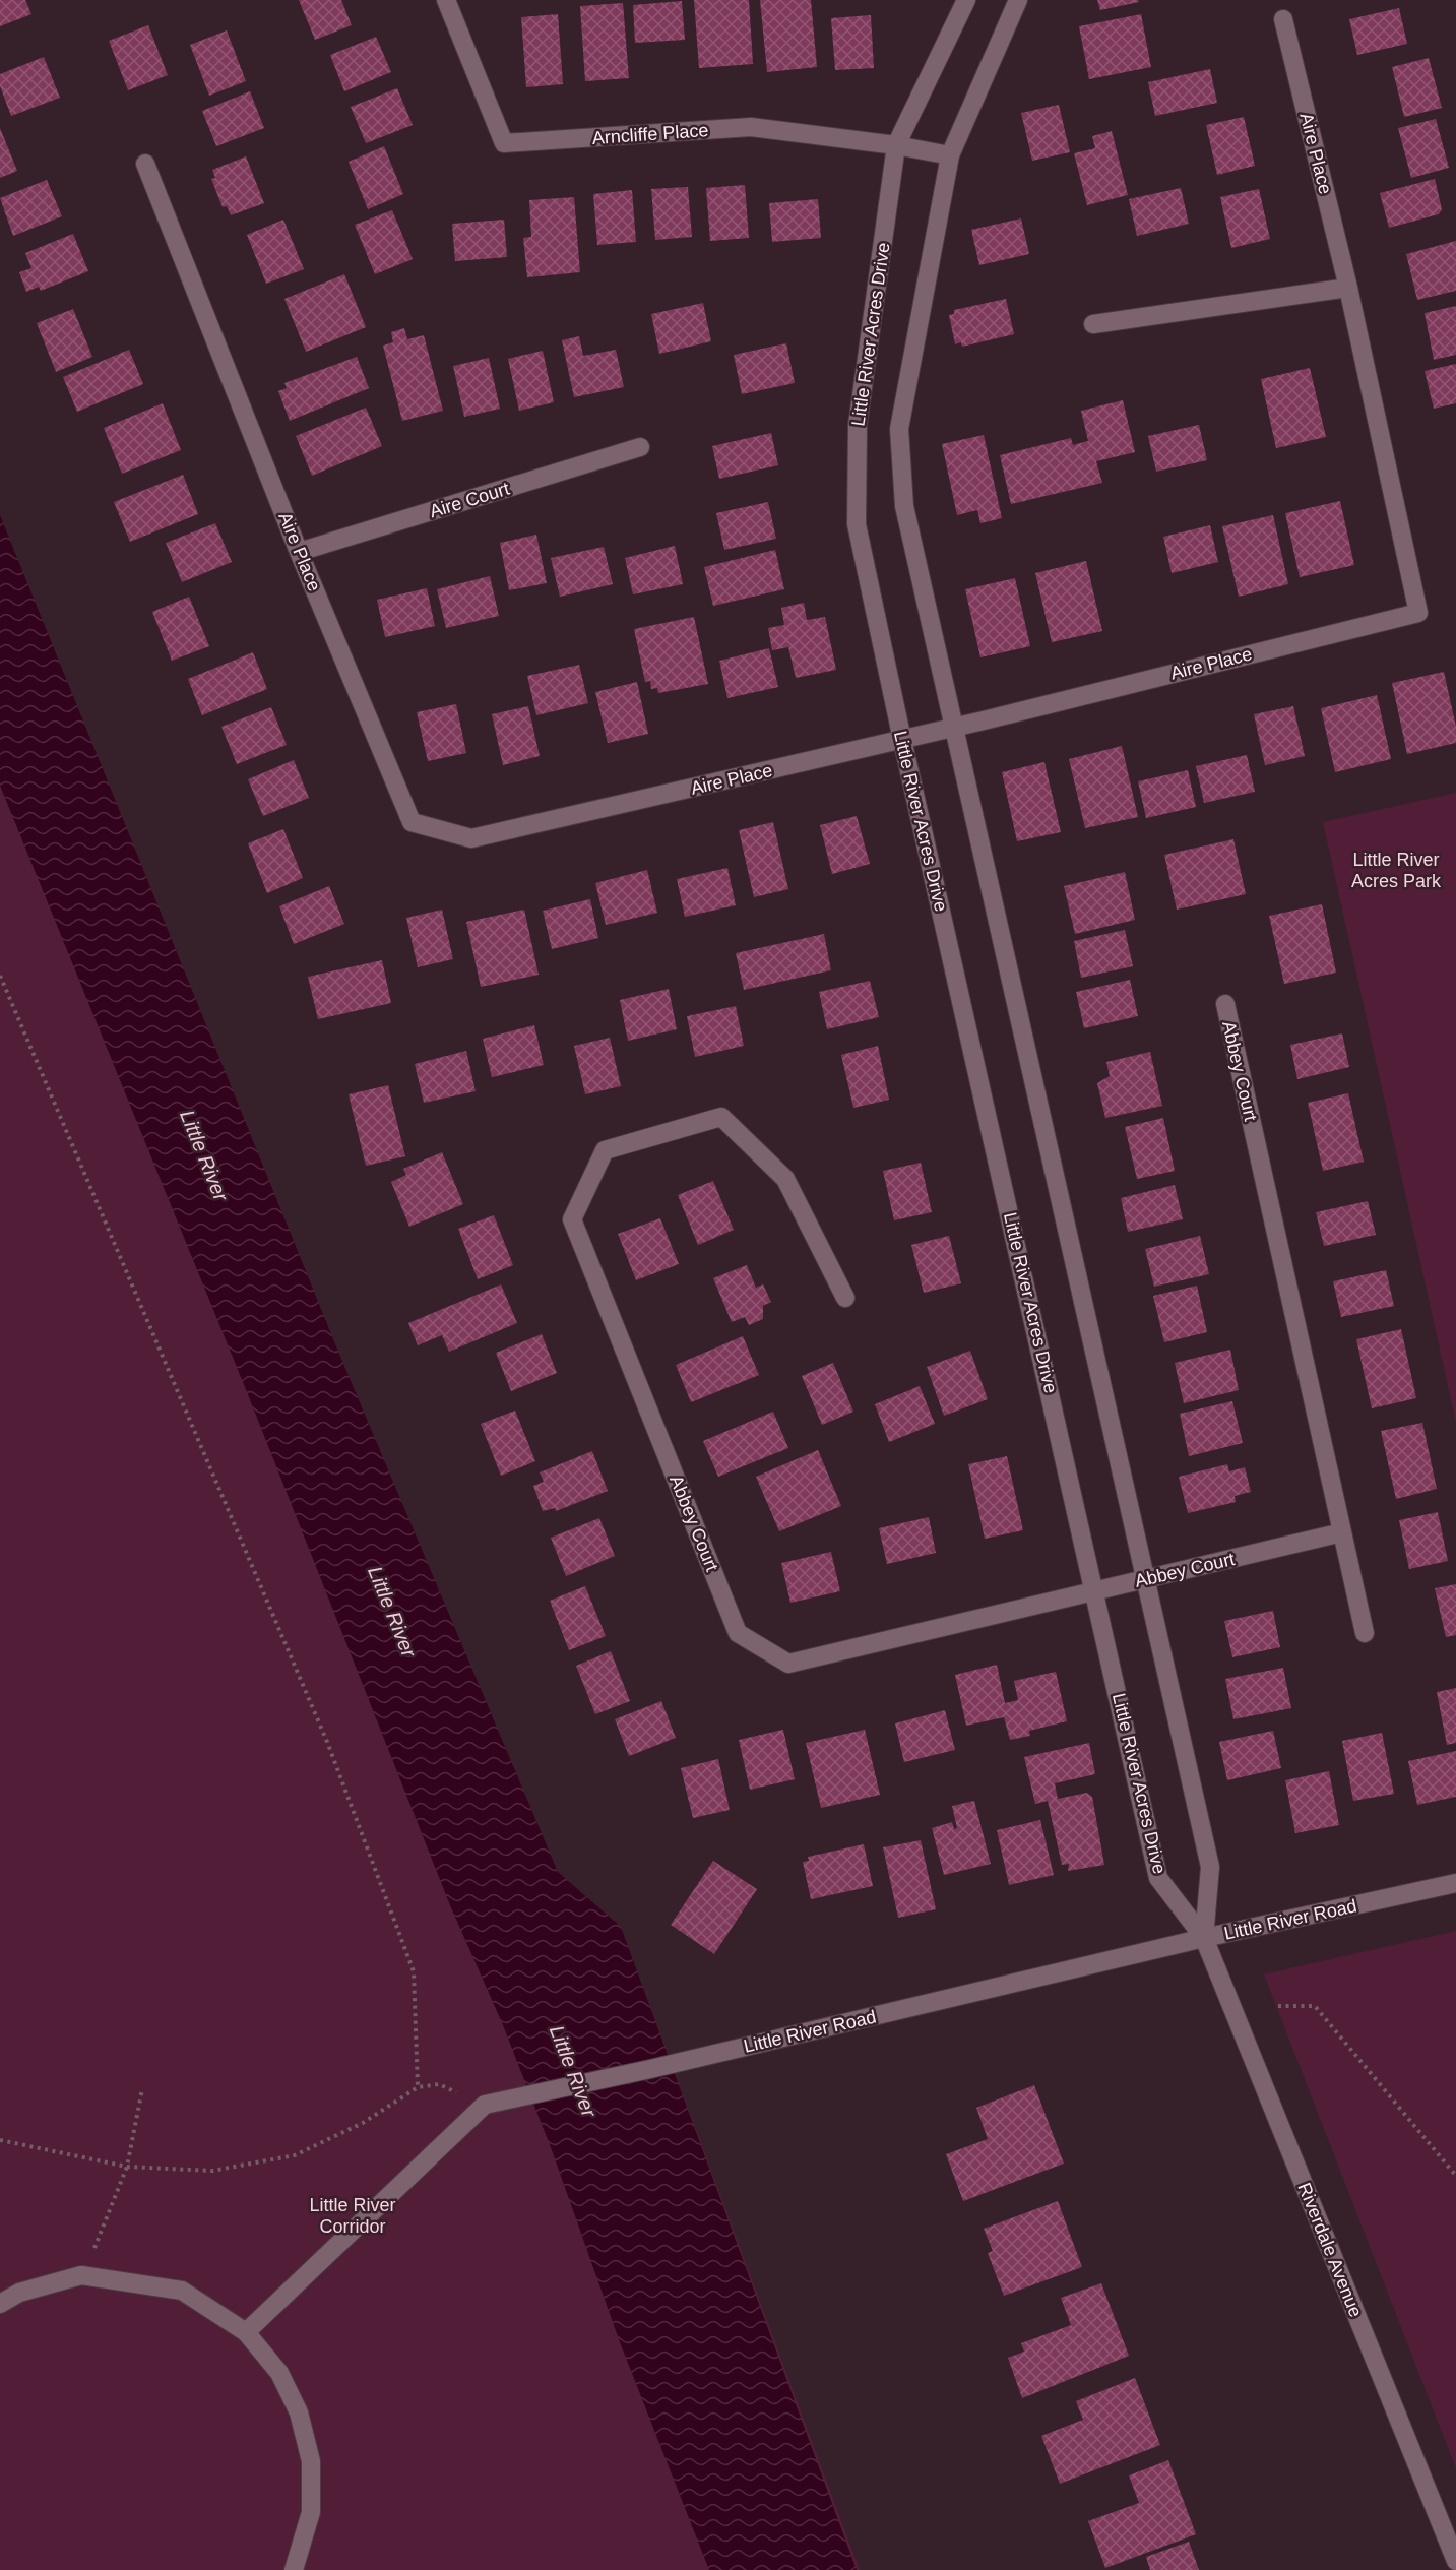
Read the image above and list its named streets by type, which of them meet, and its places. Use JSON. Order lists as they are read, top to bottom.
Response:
{
  "streets": {
    "street": [
      "Arncliffe Place",
      "Aire Place",
      "Little River Acres Drive",
      "Aire Court",
      "Abbey Court",
      "Little River Road",
      "Riverdale Avenue"
    ]
  },
  "crossings": [
    ["Arncliffe Place", "Little River Acres Drive"],
    ["Aire Place", "Little River Acres Drive"],
    ["Aire Place", "Aire Court"],
    ["Little River Acres Drive", "Abbey Court"],
    ["Little River Acres Drive", "Little River Road"],
    ["Little River Acres Drive", "Riverdale Avenue"],
    ["Little River Road", "Riverdale Avenue"]
  ],
  "water": ["Little River"],
  "parks": ["Little River Acres Park", "Little River Corridor"]
}
